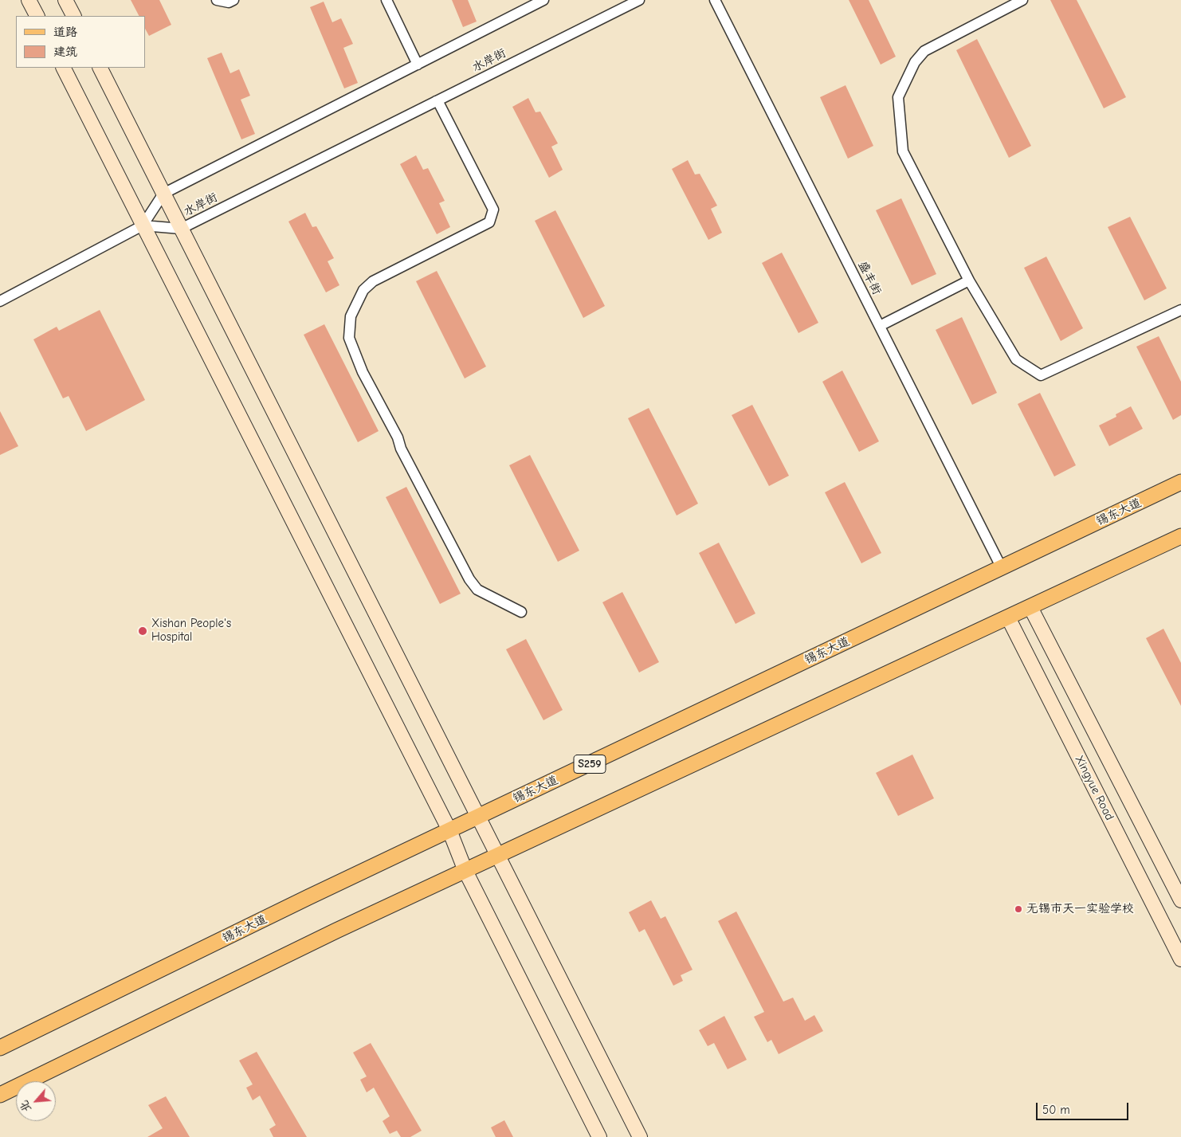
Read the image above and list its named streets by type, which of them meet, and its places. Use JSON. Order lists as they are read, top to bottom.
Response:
{
  "streets": {
    "main road": ["锡东大道", "S259", "Xingyue Road"],
    "street": ["水岸街", "盛丰街"]
  },
  "crossings": [
    ["盛丰街", "锡东大道"]
  ],
  "places": ["Xishan People's Hospital", "无锡市天一实验学校"],
  "legend": ["道路", "建筑"],
  "scale_bar": "50 m",
  "north": "bottom left"
}
